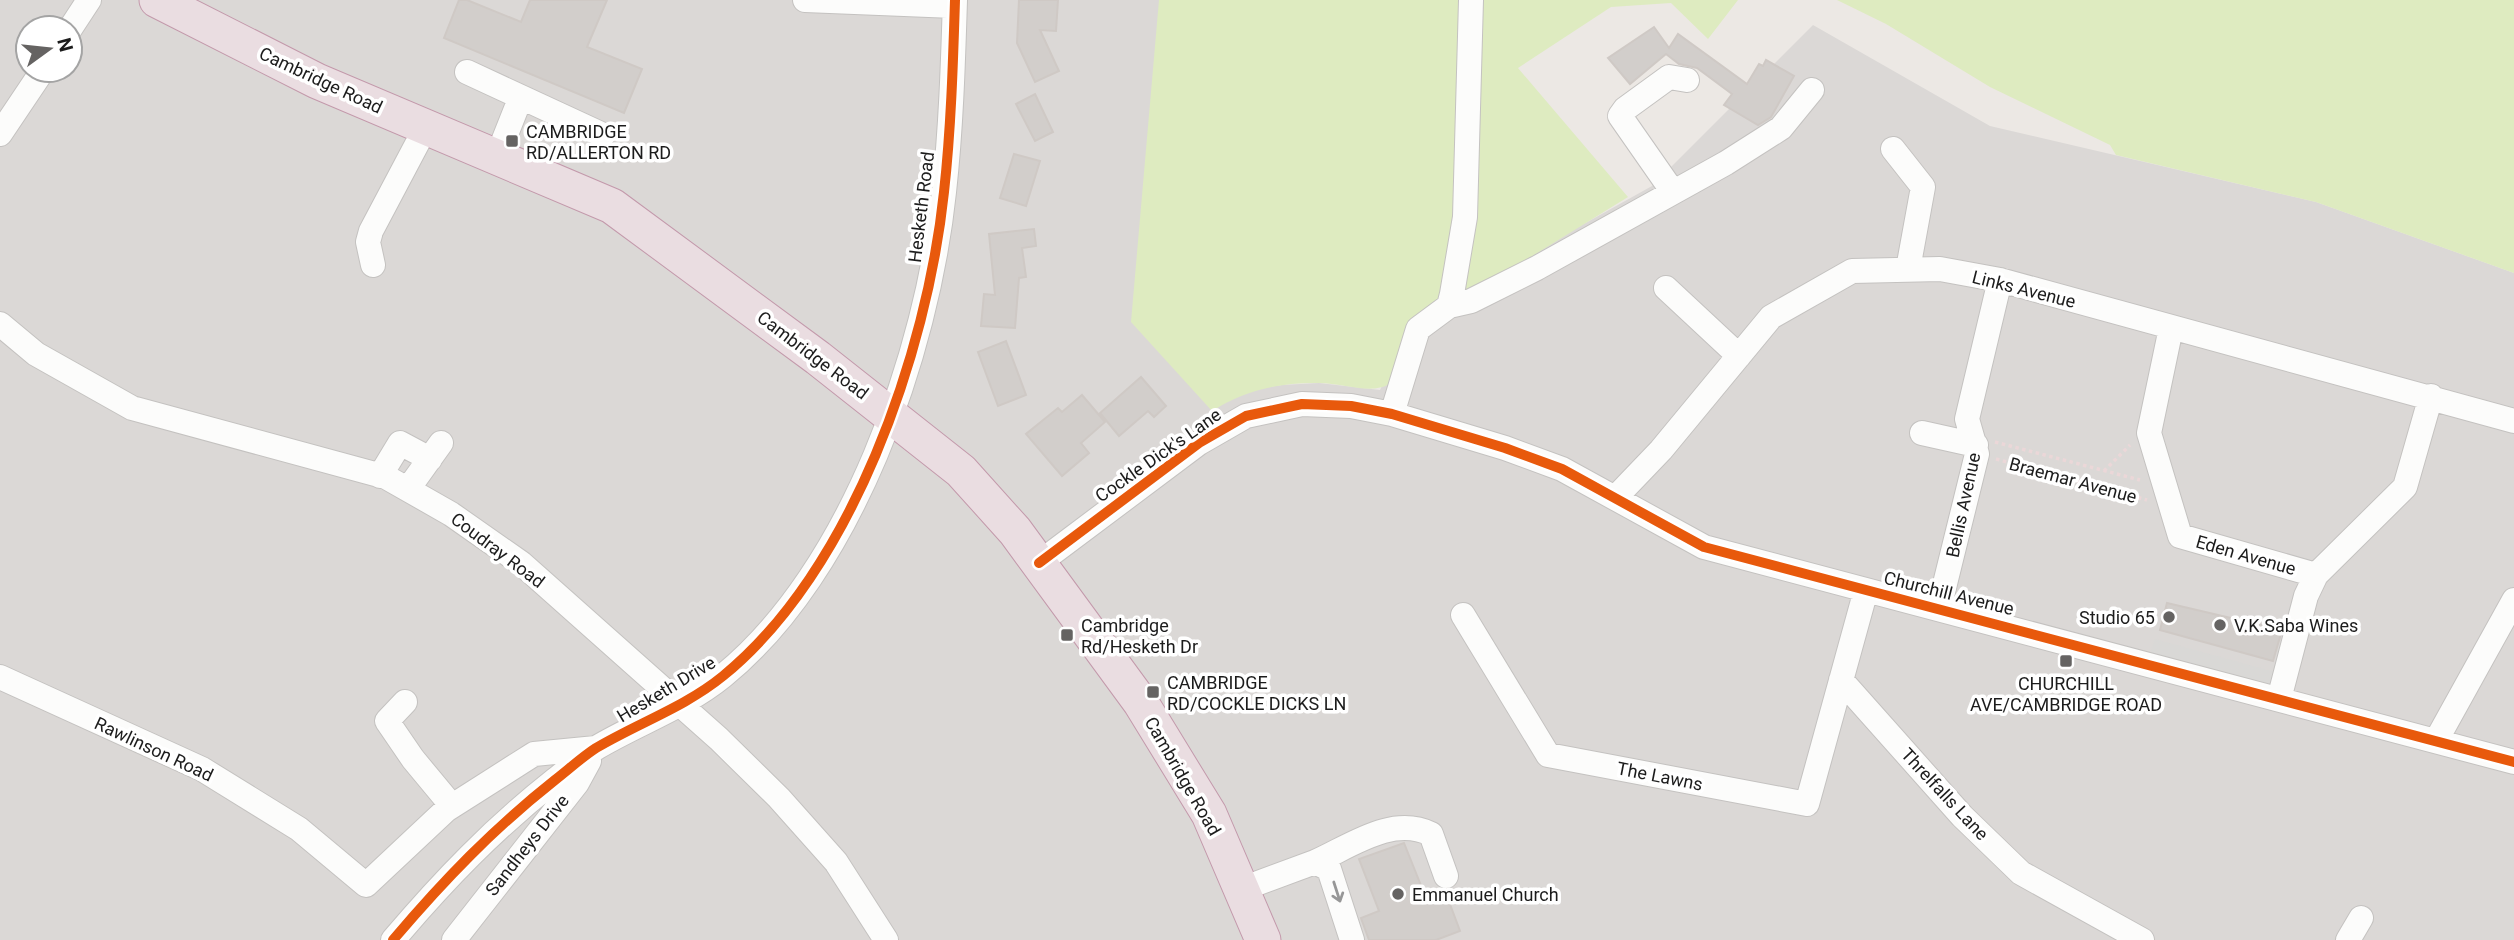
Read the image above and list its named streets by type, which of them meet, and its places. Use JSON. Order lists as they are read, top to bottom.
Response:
{
  "streets": {
    "highway": ["Cambridge Road"],
    "street": [
      "Hesketh Road",
      "Links Avenue",
      "Cockle Dick's Lane",
      "Bellis Avenue",
      "Coudray Road",
      "Eden Avenue",
      "Churchill Avenue",
      "Hesketh Drive",
      "Rawlinson Road",
      "The Lawns",
      "Threlfalls Lane",
      "Sandheys Drive"
    ],
    "path": ["Braemar Avenue"]
  },
  "crossings": [
    ["Cambridge Road", "Hesketh Road"],
    ["Cambridge Road", "Cockle Dick's Lane"],
    ["Cambridge Road", "Hesketh Drive"],
    ["Hesketh Road", "Hesketh Drive"],
    ["Links Avenue", "Bellis Avenue"],
    ["Links Avenue", "Eden Avenue"],
    ["Links Avenue", "Churchill Avenue"],
    ["Cockle Dick's Lane", "Churchill Avenue"],
    ["Braemar Avenue", "Bellis Avenue"],
    ["Braemar Avenue", "Eden Avenue"],
    ["Bellis Avenue", "Churchill Avenue"],
    ["Coudray Road", "Hesketh Drive"],
    ["Eden Avenue", "Churchill Avenue"],
    ["Hesketh Drive", "Sandheys Drive"],
    ["The Lawns", "Threlfalls Lane"]
  ],
  "places": {
    "transit": [
      "CAMBRIDGE RD/ALLERTON RD",
      "Cambridge Rd/Hesketh Dr",
      "CHURCHILL AVE/CAMBRIDGE ROAD",
      "CAMBRIDGE RD/COCKLE DICKS LN"
    ],
    "other": ["Studio 65", "V.K.Saba Wines", "Emmanuel Church"]
  },
  "north": "right"
}
